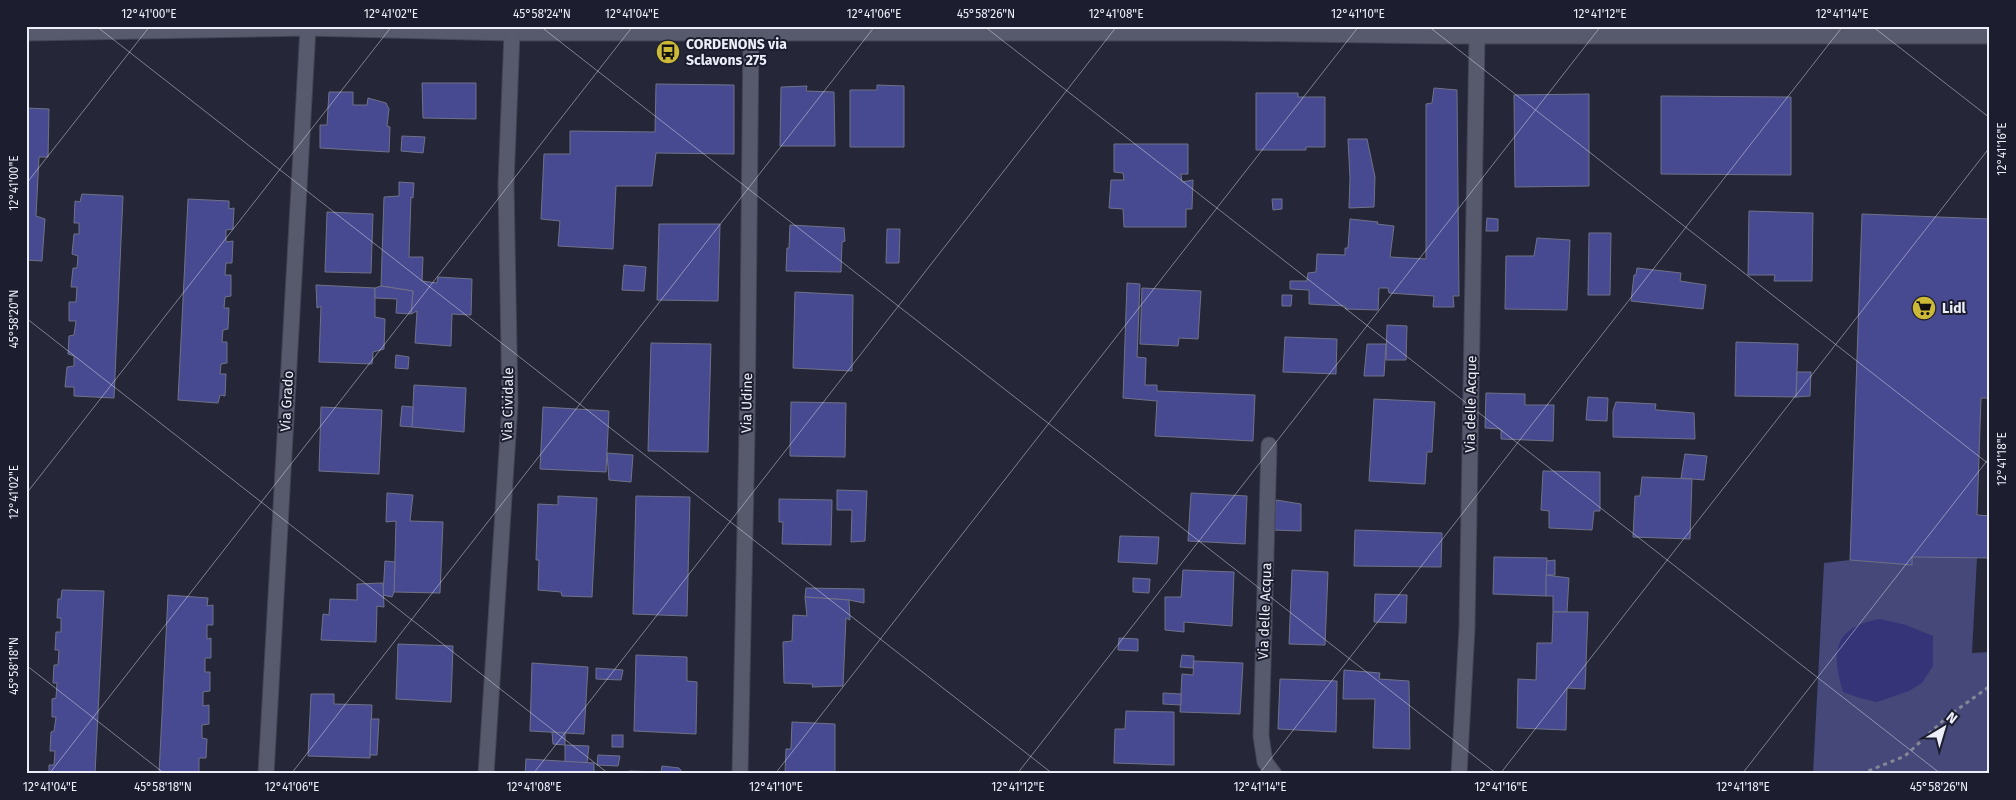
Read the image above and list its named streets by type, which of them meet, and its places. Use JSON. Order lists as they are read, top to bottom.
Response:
{
  "streets": {
    "street": [
      "Via Grado",
      "Via Udine",
      "Via Cividale",
      "Via delle Acque",
      "Via delle Acqua"
    ]
  },
  "places": {
    "bus stop": ["CORDENONS via Sclavons 275"],
    "supermarket": ["Lidl"]
  },
  "north": "top right",
  "coordinates": [
    "12°41'00\"E",
    "12°41'02\"E",
    "45°58'24\"N",
    "12°41'04\"E",
    "12°41'06\"E",
    "45°58'26\"N",
    "12°41'08\"E",
    "12°41'10\"E",
    "12°41'12\"E",
    "12°41'14\"E",
    "12°41'16\"E",
    "45°58'20\"N",
    "12°41'18\"E",
    "45°58'18\"N"
  ]
}
